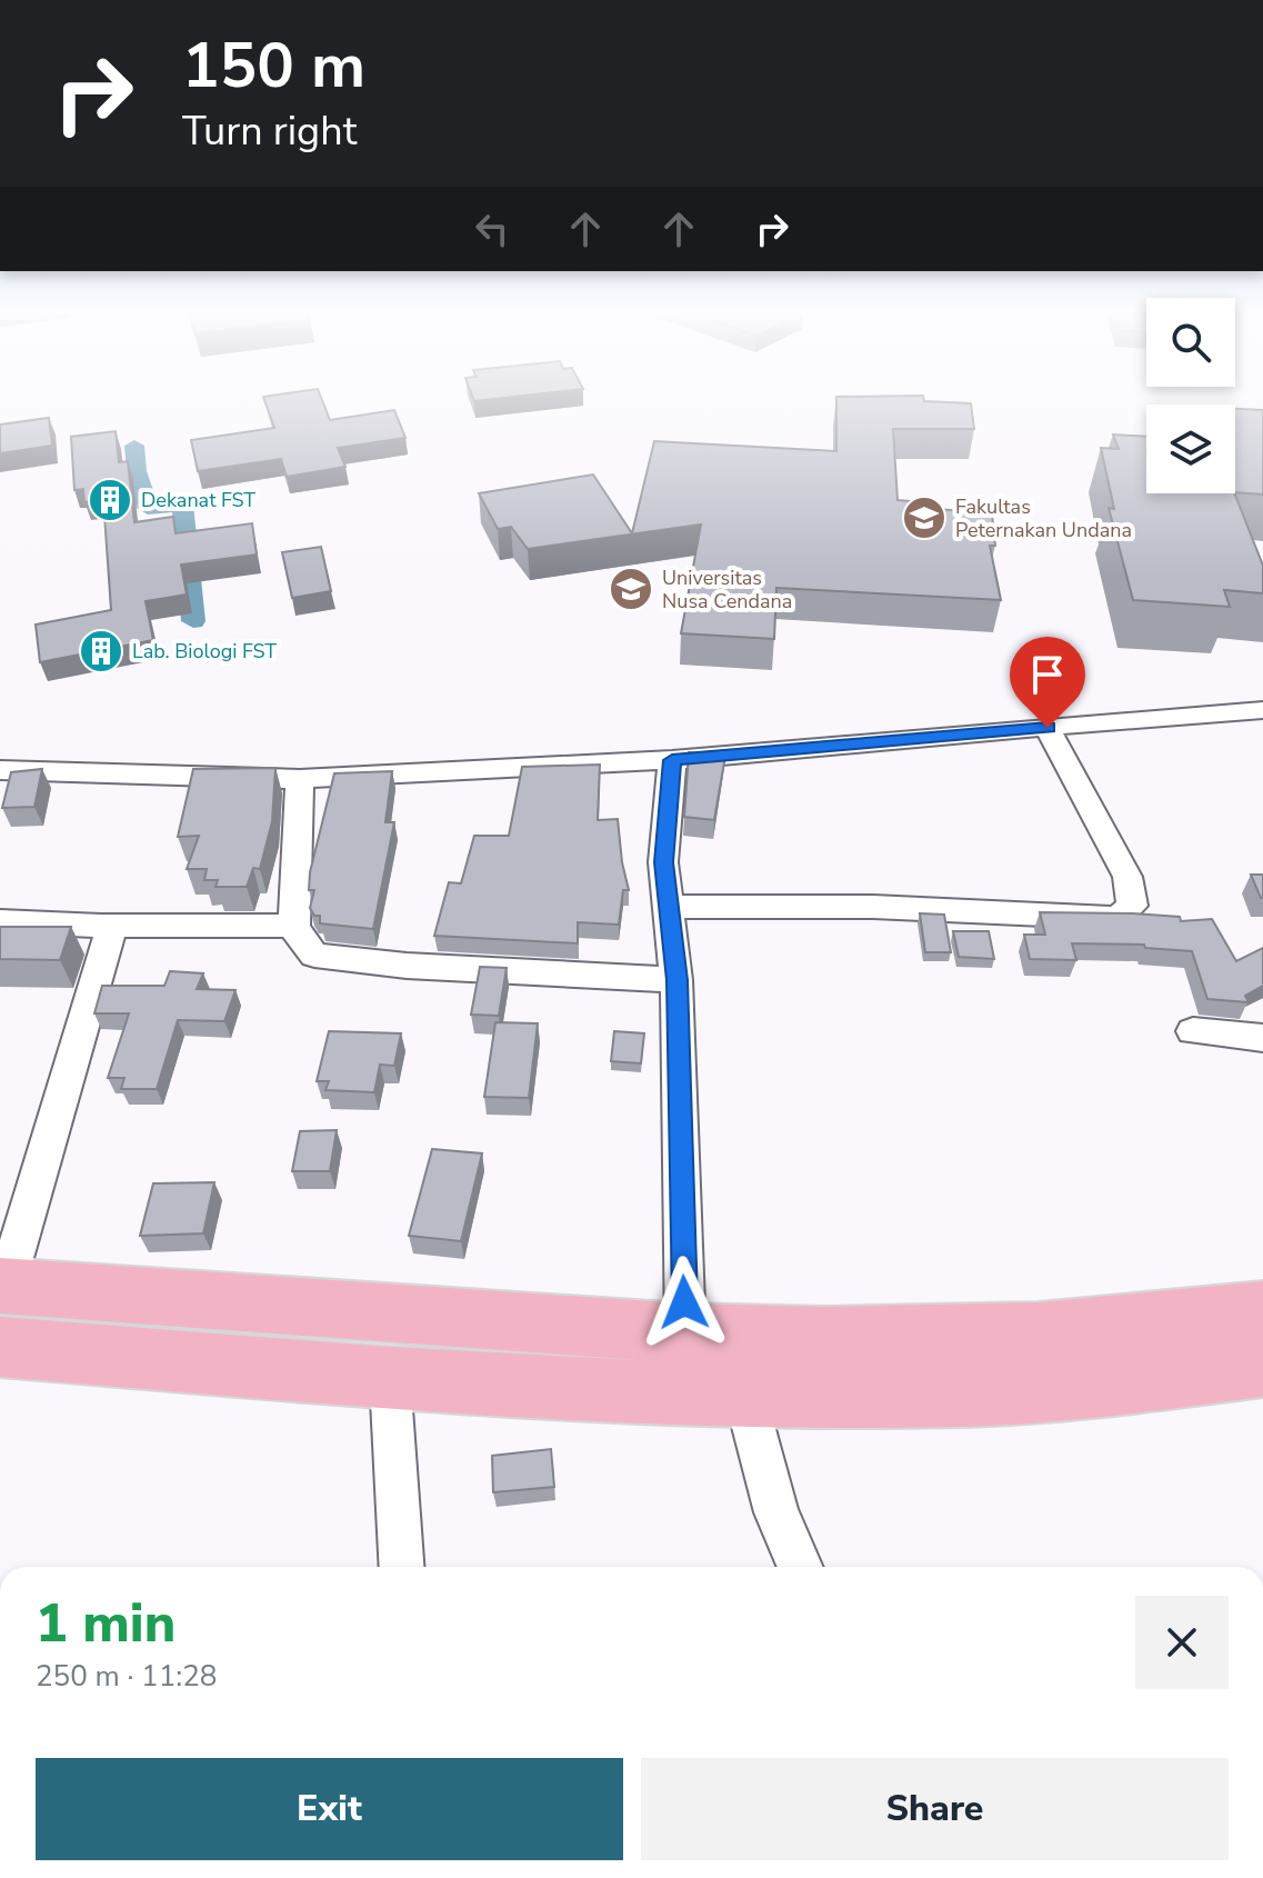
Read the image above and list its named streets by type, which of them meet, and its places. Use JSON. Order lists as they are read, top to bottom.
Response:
{
  "places": {
    "building": ["Dekanat FST", "Lab. Biologi FST"],
    "school or university": ["Fakultas Peternakan Undana", "Universitas Nusa Cendana"]
  },
  "page": {
    "turn": ["150 m", "Turn right"],
    "heading": ["1 min", "250 m · 11:28"],
    "buttons": ["Exit", "Share"]
  }
}
